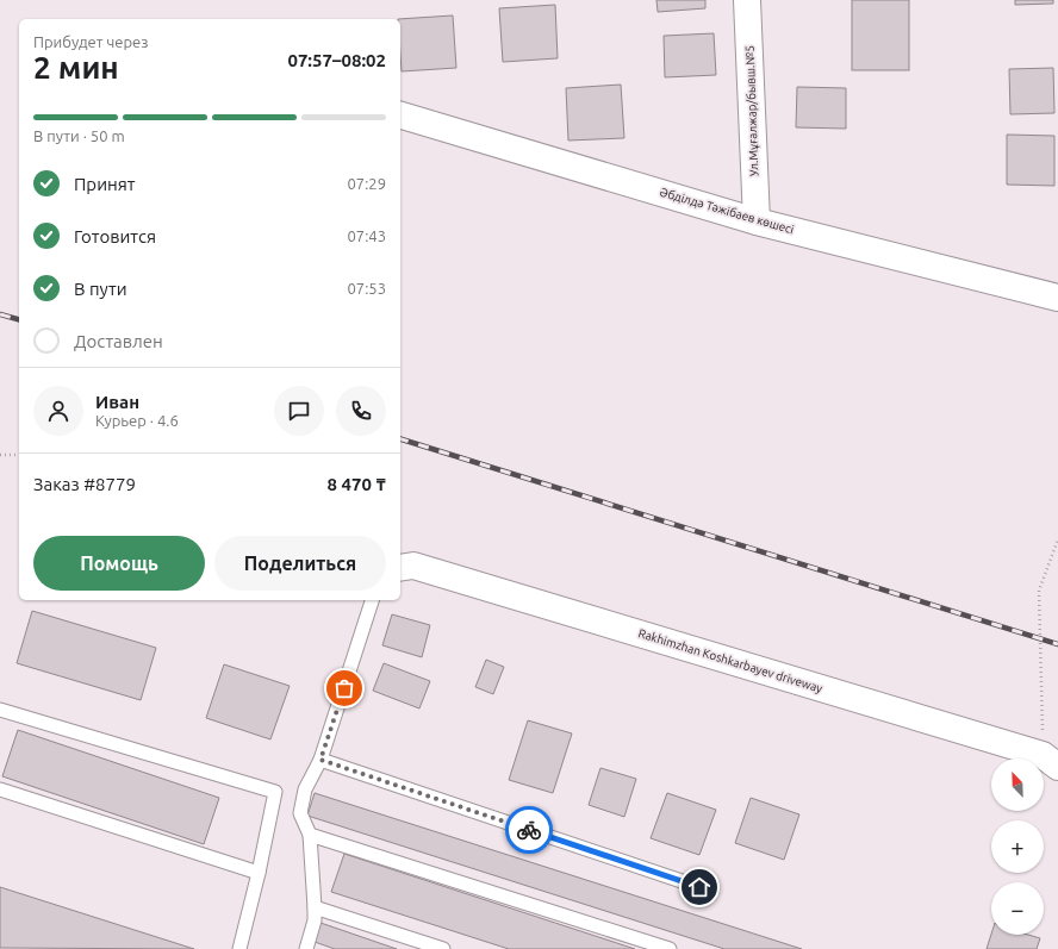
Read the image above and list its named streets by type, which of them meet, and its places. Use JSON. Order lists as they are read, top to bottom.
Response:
{
  "streets": {
    "street": ["Ул.Мұғалжар/бывш.№5", "Әбділдә Тәжібаев көшесі", "Rakhimzhan Koshkarbayev driveway"]
  },
  "crossings": [
    ["Ул.Мұғалжар/бывш.№5", "Әбділдә Тәжібаев көшесі"]
  ],
  "north": "top left",
  "page": {
    "heading": ["2 мин", "Прибудет через", "07:57–08:02"],
    "panel": [
      "Иван",
      "Курьер · 4.6",
      "Заказ #8779",
      "8 470 ₸"
    ],
    "bar": "В пути · 50 m",
    "list": [
      ["Принят", "07:29"],
      ["Готовится", "07:43"],
      ["В пути", "07:53"],
      "Доставлен"
    ],
    "buttons": ["Помощь", "Поделиться"],
    "map_buttons": ["+", "−"]
  }
}
